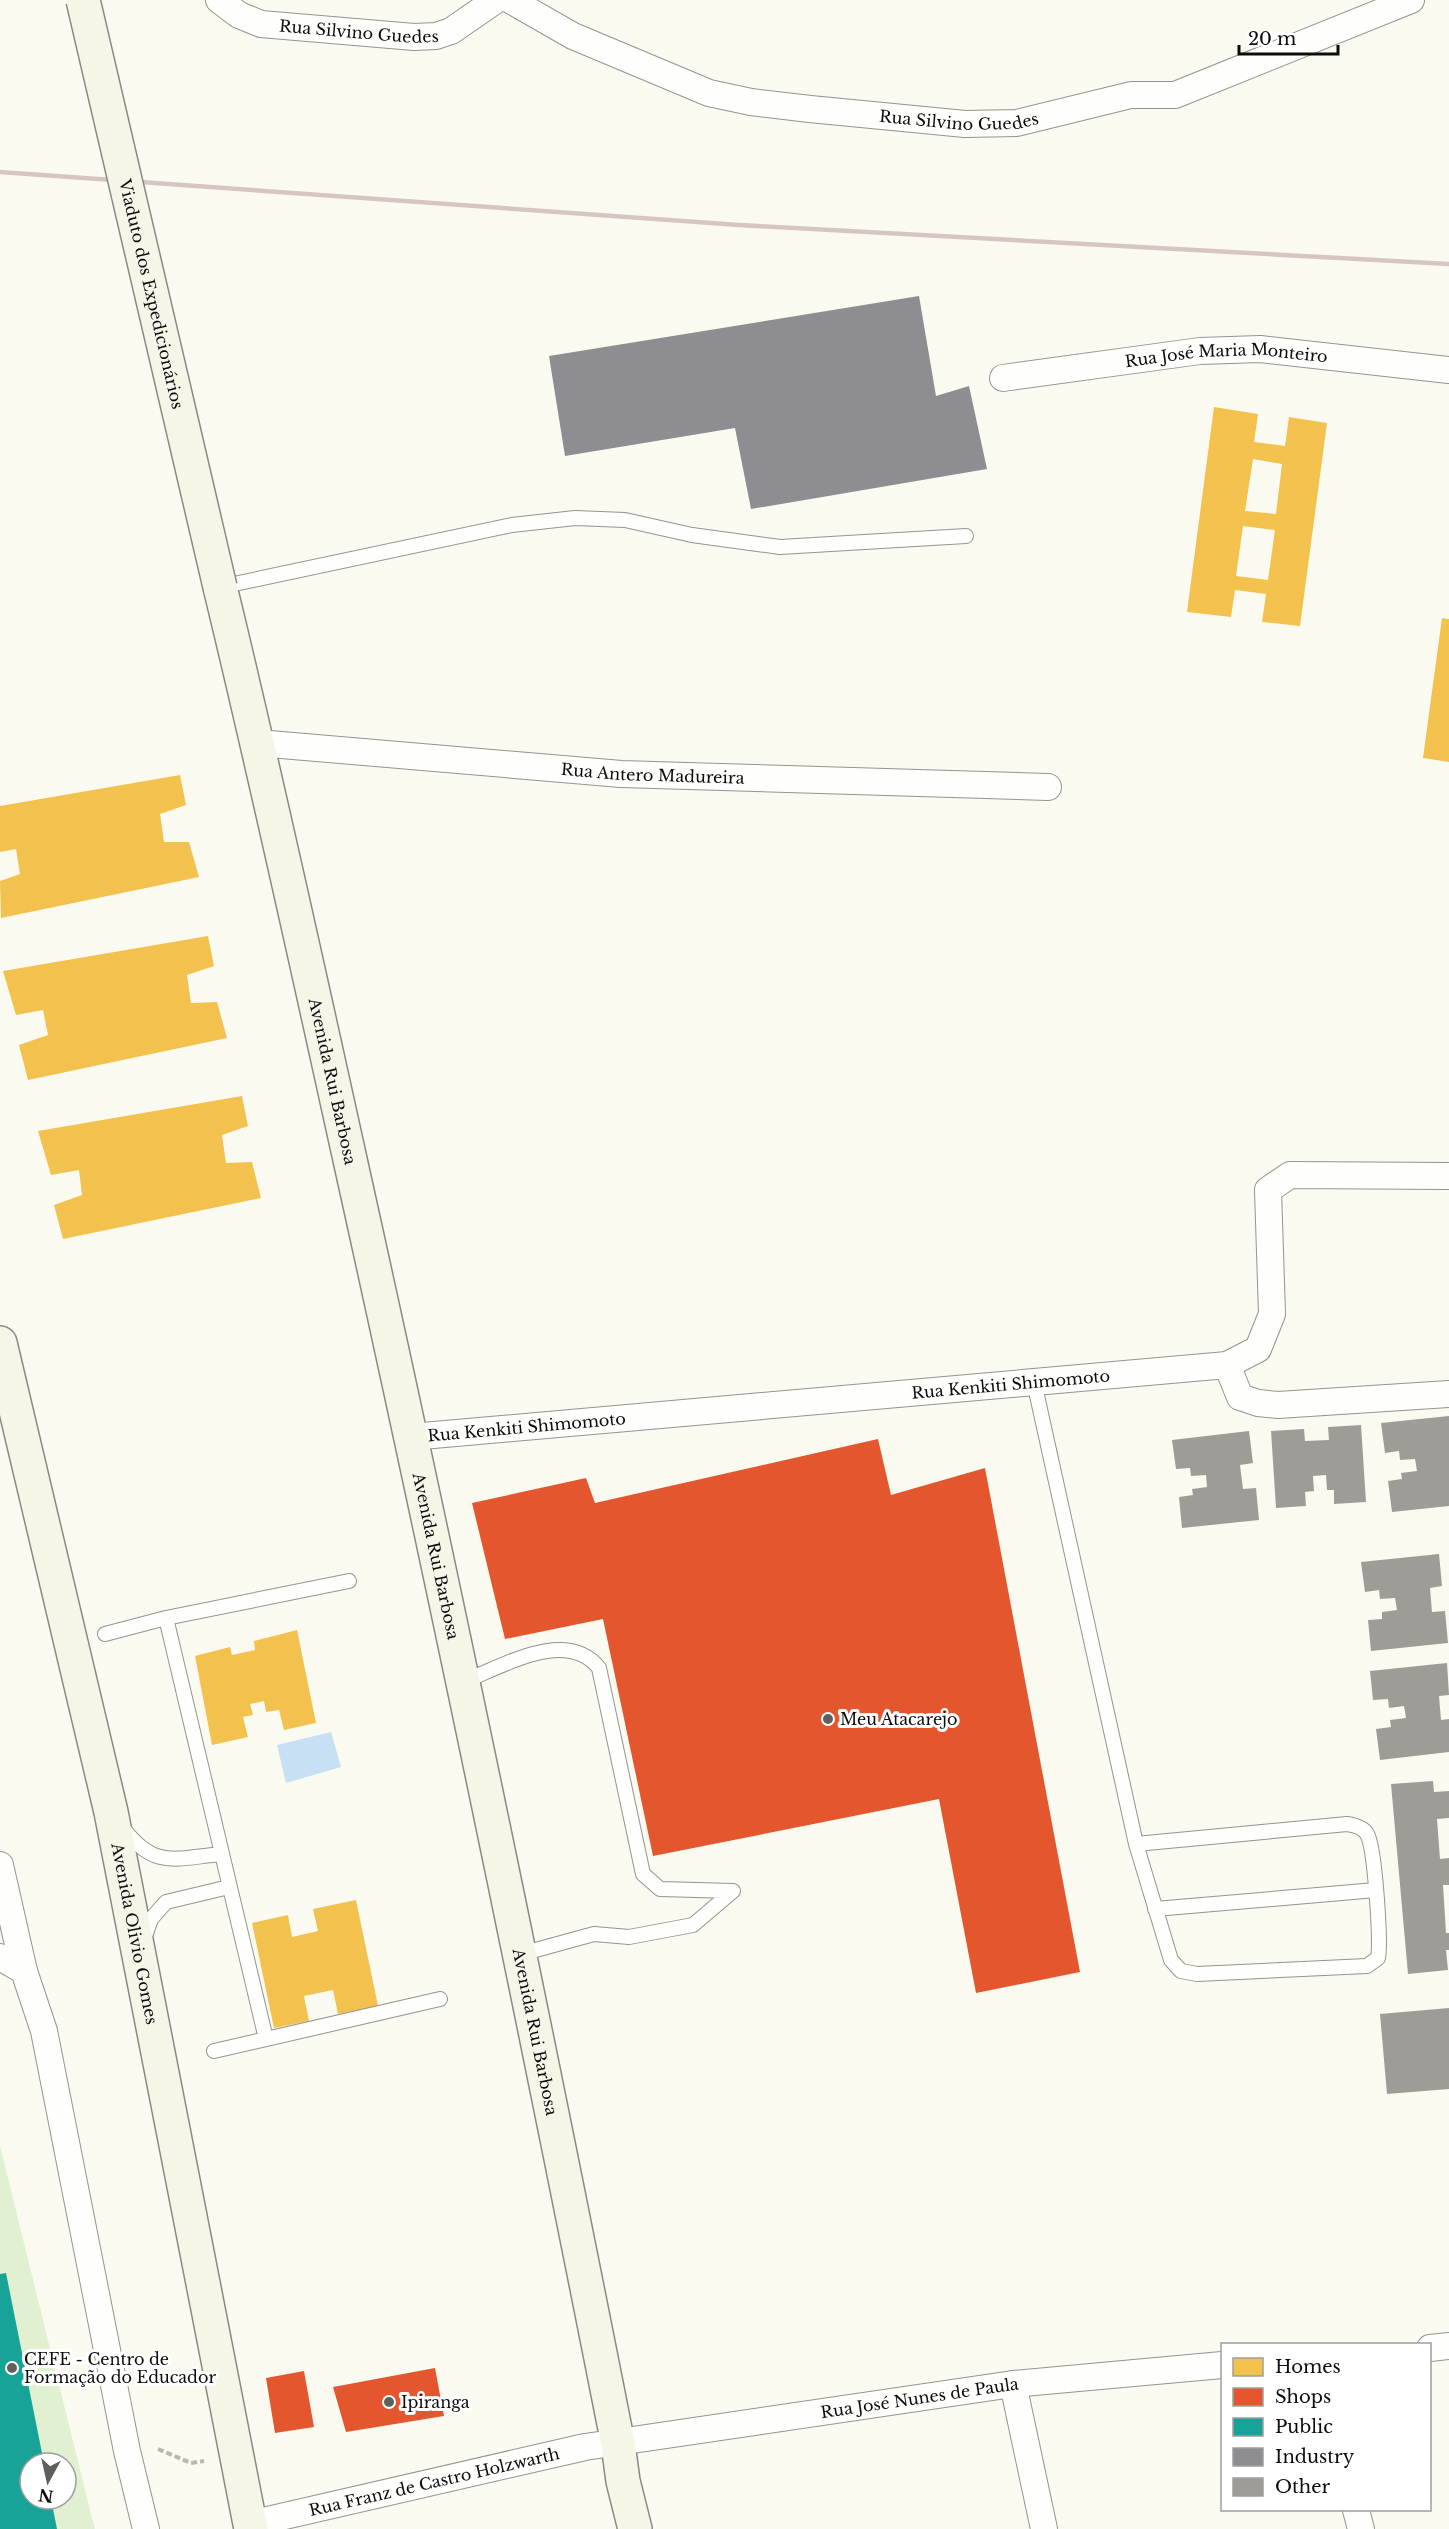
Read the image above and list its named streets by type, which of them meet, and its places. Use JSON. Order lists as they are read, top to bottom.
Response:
{
  "streets": {
    "main road": ["Viaduto dos Expedicionários", "Avenida Rui Barbosa", "Avenida Olivio Gomes"],
    "street": [
      "Rua Silvino Guedes",
      "Rua José Maria Monteiro",
      "Rua Antero Madureira",
      "Rua Kenkiti Shimomoto",
      "Rua José Nunes de Paula",
      "Rua Franz de Castro Holzwarth"
    ]
  },
  "crossings": [
    ["Viaduto dos Expedicionários", "Avenida Rui Barbosa"],
    ["Rua Antero Madureira", "Avenida Rui Barbosa"],
    ["Avenida Rui Barbosa", "Rua Kenkiti Shimomoto"],
    ["Avenida Rui Barbosa", "Rua José Nunes de Paula"],
    ["Avenida Rui Barbosa", "Rua Franz de Castro Holzwarth"],
    ["Avenida Olivio Gomes", "Rua Franz de Castro Holzwarth"],
    ["Rua José Nunes de Paula", "Rua Franz de Castro Holzwarth"]
  ],
  "places": ["Meu Atacarejo", "CEFE - Centro de Formação do Educador", "Ipiranga"],
  "legend": [
    "Homes",
    "Shops",
    "Public",
    "Industry",
    "Other"
  ],
  "scale_bar": "20 m",
  "north": "bottom"
}
